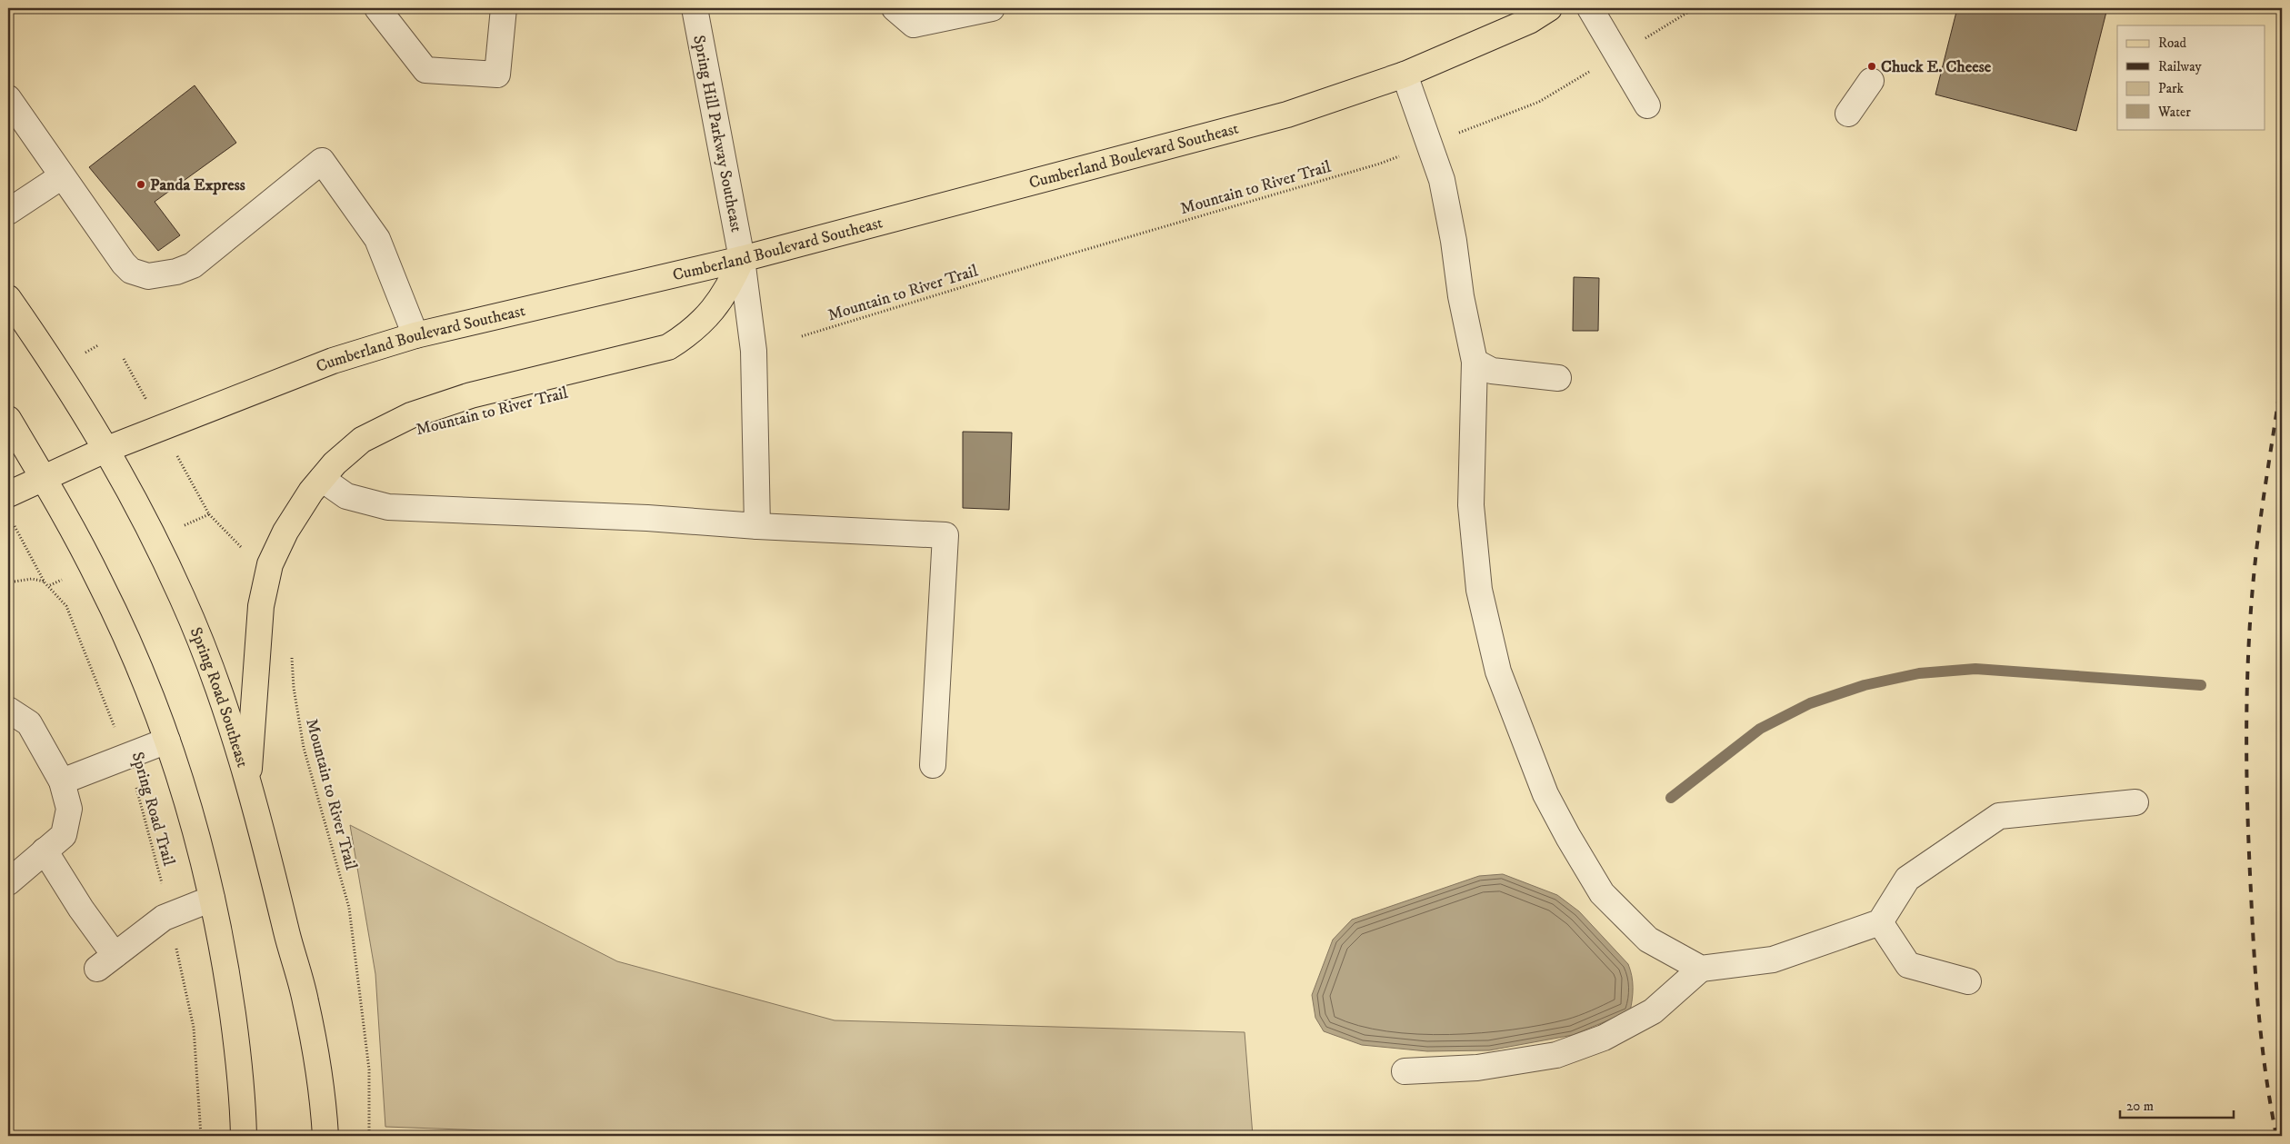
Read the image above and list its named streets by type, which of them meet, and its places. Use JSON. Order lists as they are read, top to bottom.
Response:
{
  "streets": {
    "main road": ["Cumberland Boulevard Southeast", "Spring Road Southeast"],
    "street": ["Spring Hill Parkway Southeast"],
    "path": ["Mountain to River Trail", "Spring Road Trail"]
  },
  "crossings": [
    ["Spring Hill Parkway Southeast", "Cumberland Boulevard Southeast"],
    ["Cumberland Boulevard Southeast", "Spring Road Southeast"]
  ],
  "places": ["Chuck E. Cheese", "Panda Express"],
  "legend": [
    "Road",
    "Railway",
    "Park",
    "Water"
  ],
  "scale_bar": "20 m"
}
